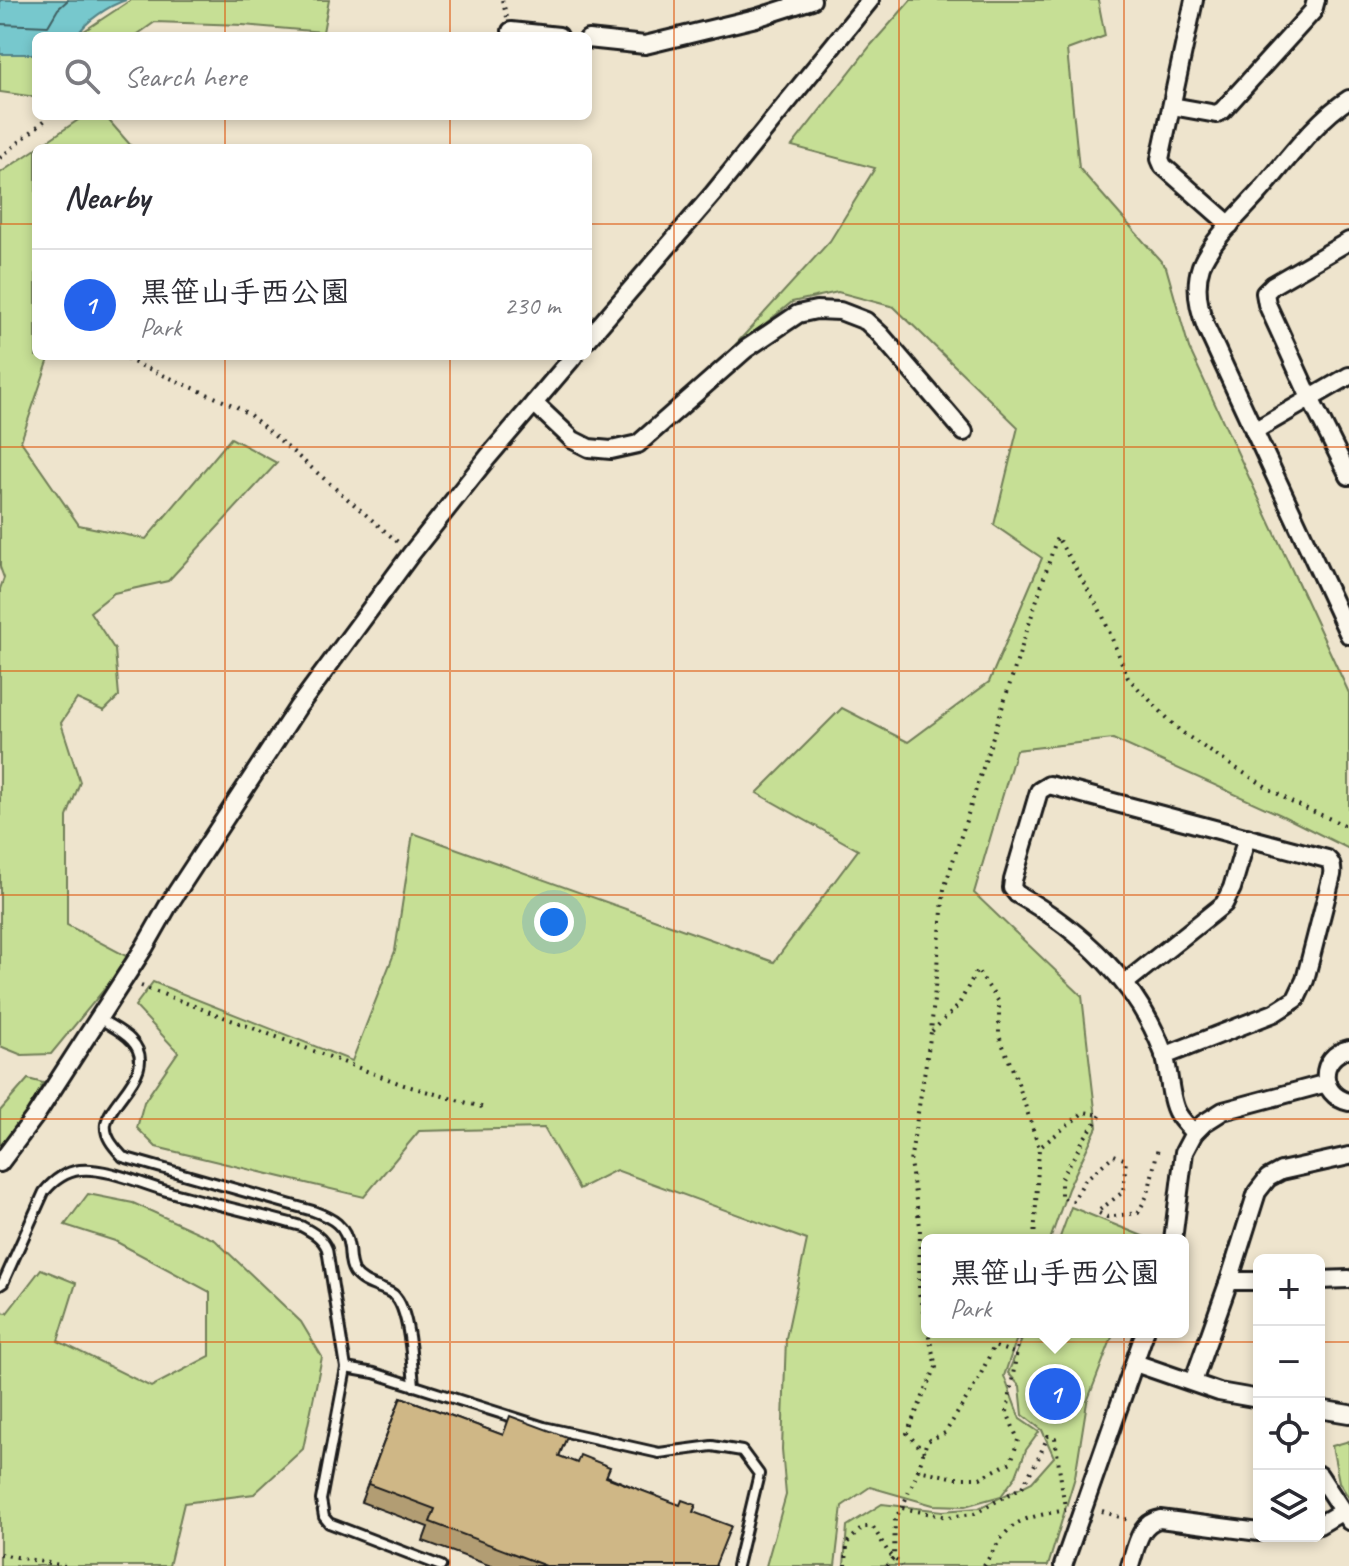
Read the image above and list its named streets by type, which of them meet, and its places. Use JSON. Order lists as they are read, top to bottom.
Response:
{
  "page": {
    "search": "Search here",
    "heading": "Nearby",
    "list": [
      {
        "mark": "1",
        "name": "黒笹山手西公園",
        "note": "Park",
        "value": "230 m"
      }
    ],
    "popup": ["黒笹山手西公園", "Park"],
    "map_buttons": ["+", "−"],
    "pins": "1"
  }
}
